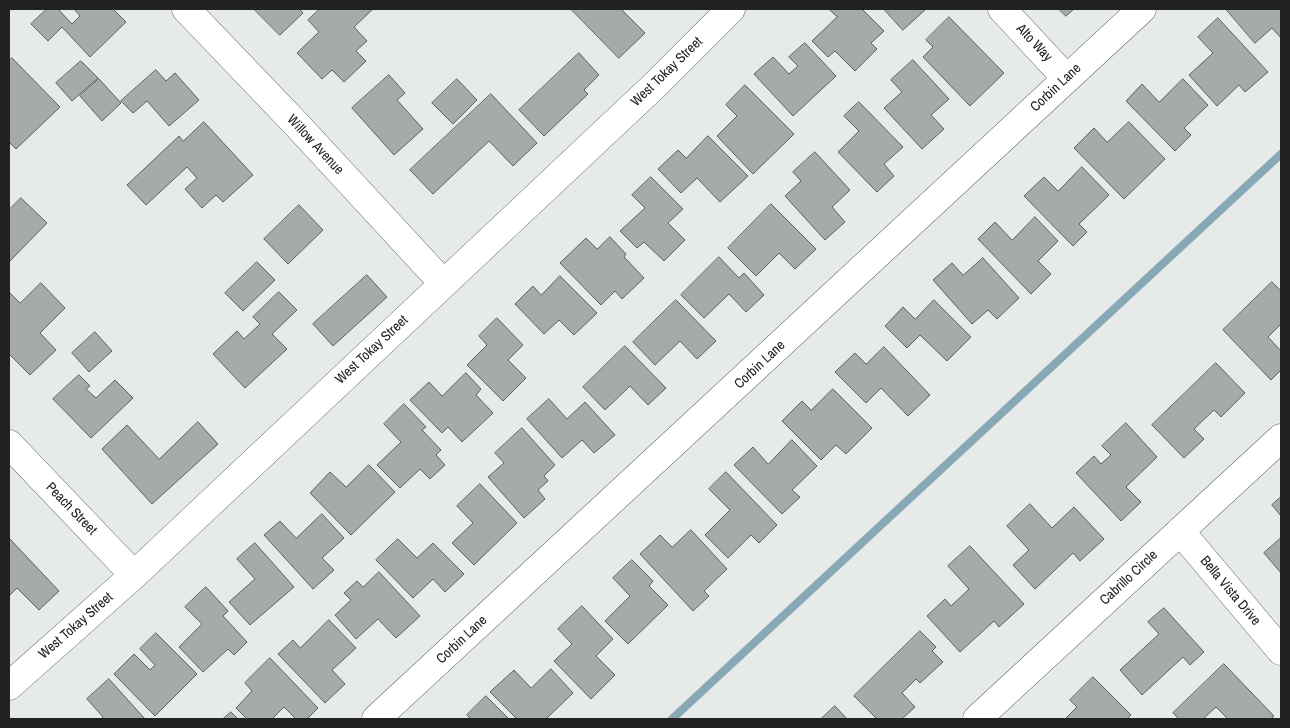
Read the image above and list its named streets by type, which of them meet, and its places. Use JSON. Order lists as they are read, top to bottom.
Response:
{
  "streets": {
    "street": [
      "Alto Way",
      "West Tokay Street",
      "Corbin Lane",
      "Willow Avenue",
      "Peach Street",
      "Cabrillo Circle",
      "Bella Vista Drive"
    ]
  },
  "crossings": [
    ["Alto Way", "Corbin Lane"],
    ["West Tokay Street", "Willow Avenue"],
    ["West Tokay Street", "Peach Street"],
    ["Cabrillo Circle", "Bella Vista Drive"]
  ]
}
